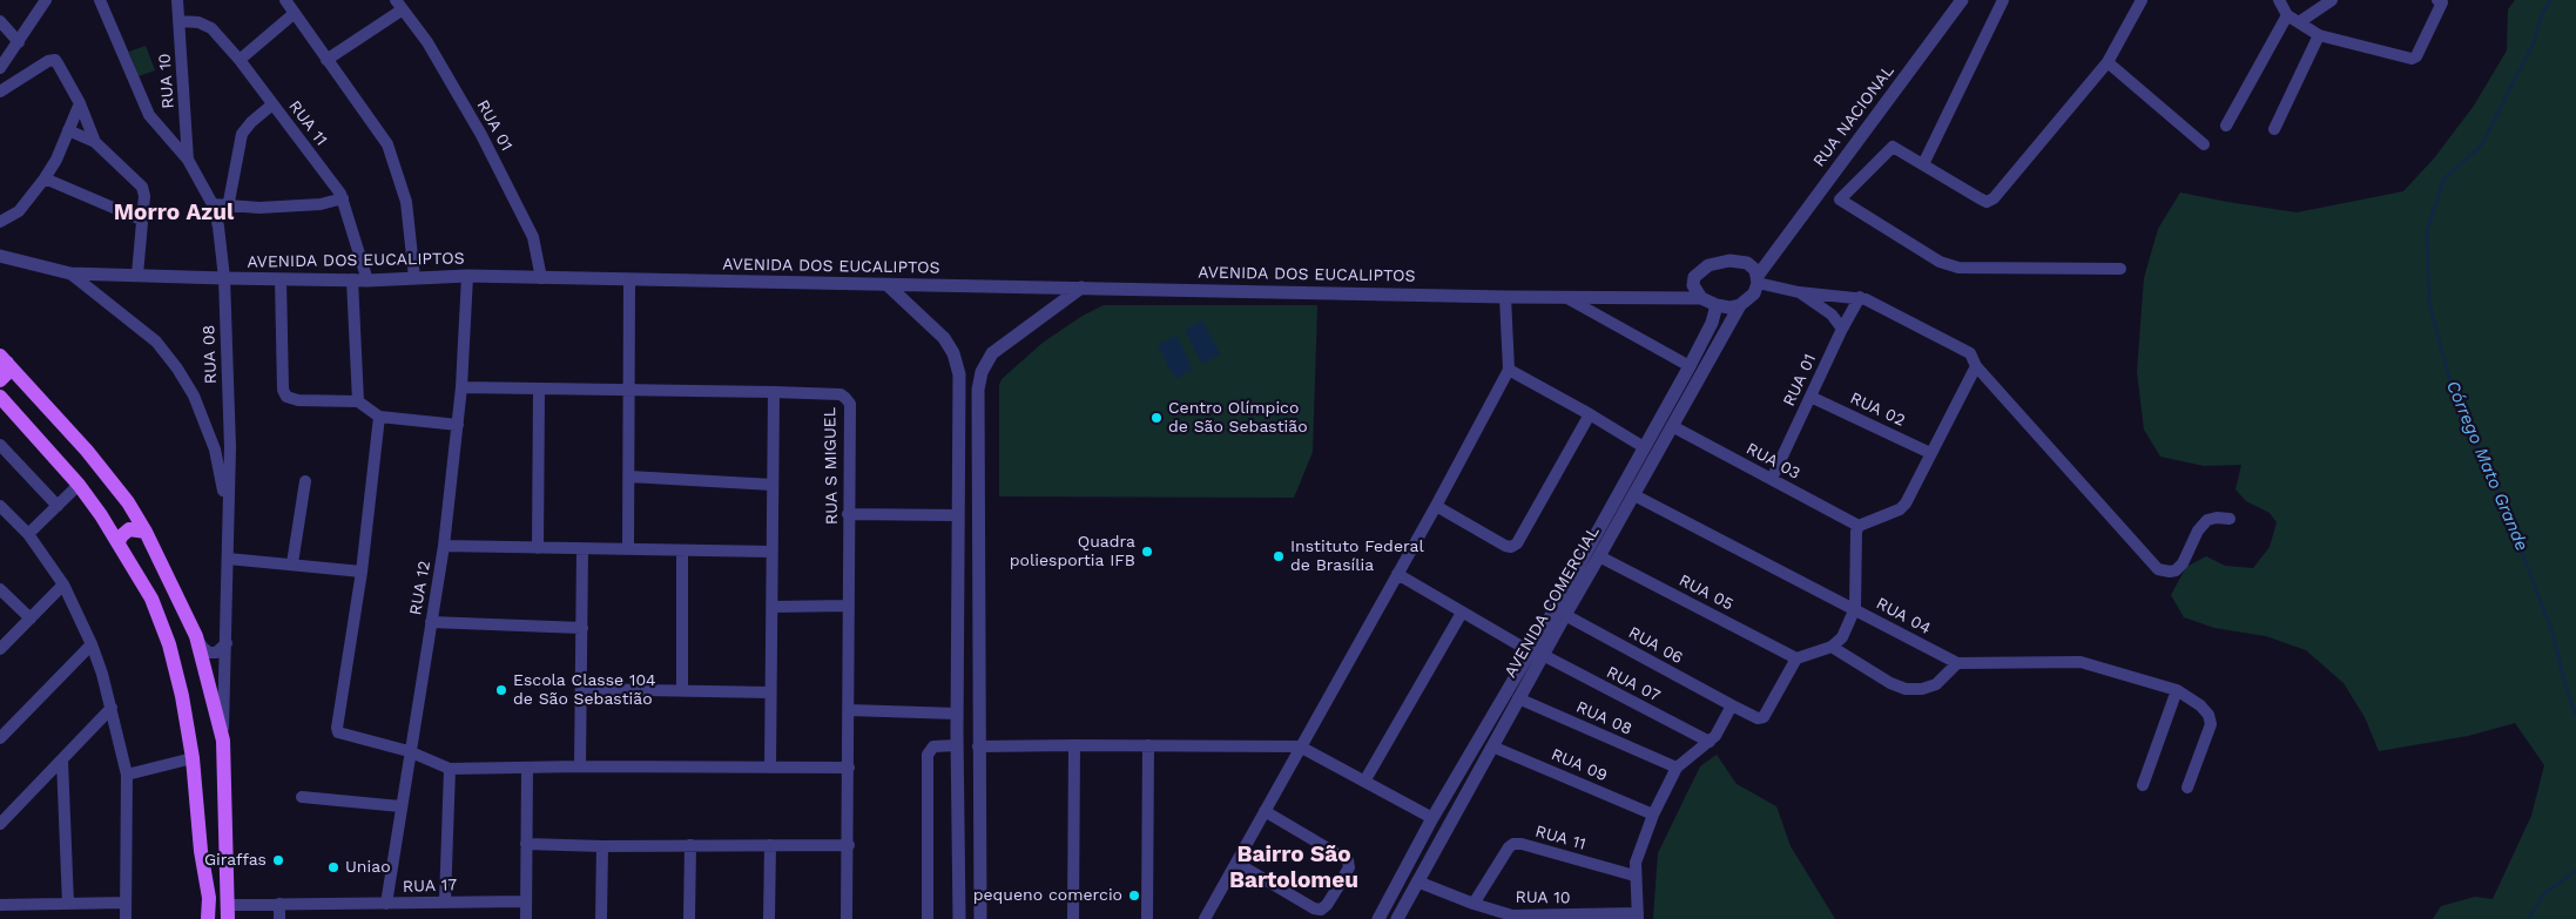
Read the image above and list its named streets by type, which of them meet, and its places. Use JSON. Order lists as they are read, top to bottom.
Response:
{
  "streets": {
    "street": [
      "RUA 10",
      "RUA NACIONAL",
      "RUA 11",
      "RUA 01",
      "AVENIDA DOS EUCALIPTOS",
      "RUA 08",
      "RUA 02",
      "RUA 03",
      "RUA S MIGUEL",
      "RUA 12",
      "RUA 05",
      "AVENIDA COMERCIAL",
      "RUA 04",
      "RUA 06",
      "RUA 07",
      "RUA 09",
      "RUA 17"
    ]
  },
  "crossings": [
    ["RUA 10", "RUA 11"],
    ["RUA 10", "RUA 08"],
    ["RUA 10", "AVENIDA COMERCIAL"],
    ["RUA NACIONAL", "AVENIDA DOS EUCALIPTOS"],
    ["RUA NACIONAL", "AVENIDA COMERCIAL"],
    ["RUA 11", "AVENIDA DOS EUCALIPTOS"],
    ["RUA 01", "AVENIDA DOS EUCALIPTOS"],
    ["RUA 01", "RUA 02"],
    ["RUA 01", "RUA 03"],
    ["AVENIDA DOS EUCALIPTOS", "RUA 08"],
    ["AVENIDA DOS EUCALIPTOS", "RUA 12"],
    ["AVENIDA DOS EUCALIPTOS", "AVENIDA COMERCIAL"],
    ["RUA 08", "AVENIDA COMERCIAL"],
    ["RUA 03", "AVENIDA COMERCIAL"],
    ["RUA S MIGUEL", "RUA 12"],
    ["RUA 12", "RUA 17"],
    ["RUA 05", "AVENIDA COMERCIAL"],
    ["RUA 05", "RUA 06"],
    ["AVENIDA COMERCIAL", "RUA 04"],
    ["AVENIDA COMERCIAL", "RUA 06"],
    ["AVENIDA COMERCIAL", "RUA 07"],
    ["AVENIDA COMERCIAL", "RUA 09"]
  ],
  "districts": ["Morro Azul", "Bairro São Bartolomeu"],
  "water": ["Córrego Mato Grande"],
  "places": [
    "Centro Olímpico de São Sebastião",
    "Quadra poliesportia IFB",
    "Instituto Federal de Brasília",
    "Escola Classe 104 de São Sebastião",
    "Giraffas",
    "Uniao",
    "pequeno comercio"
  ]
}
